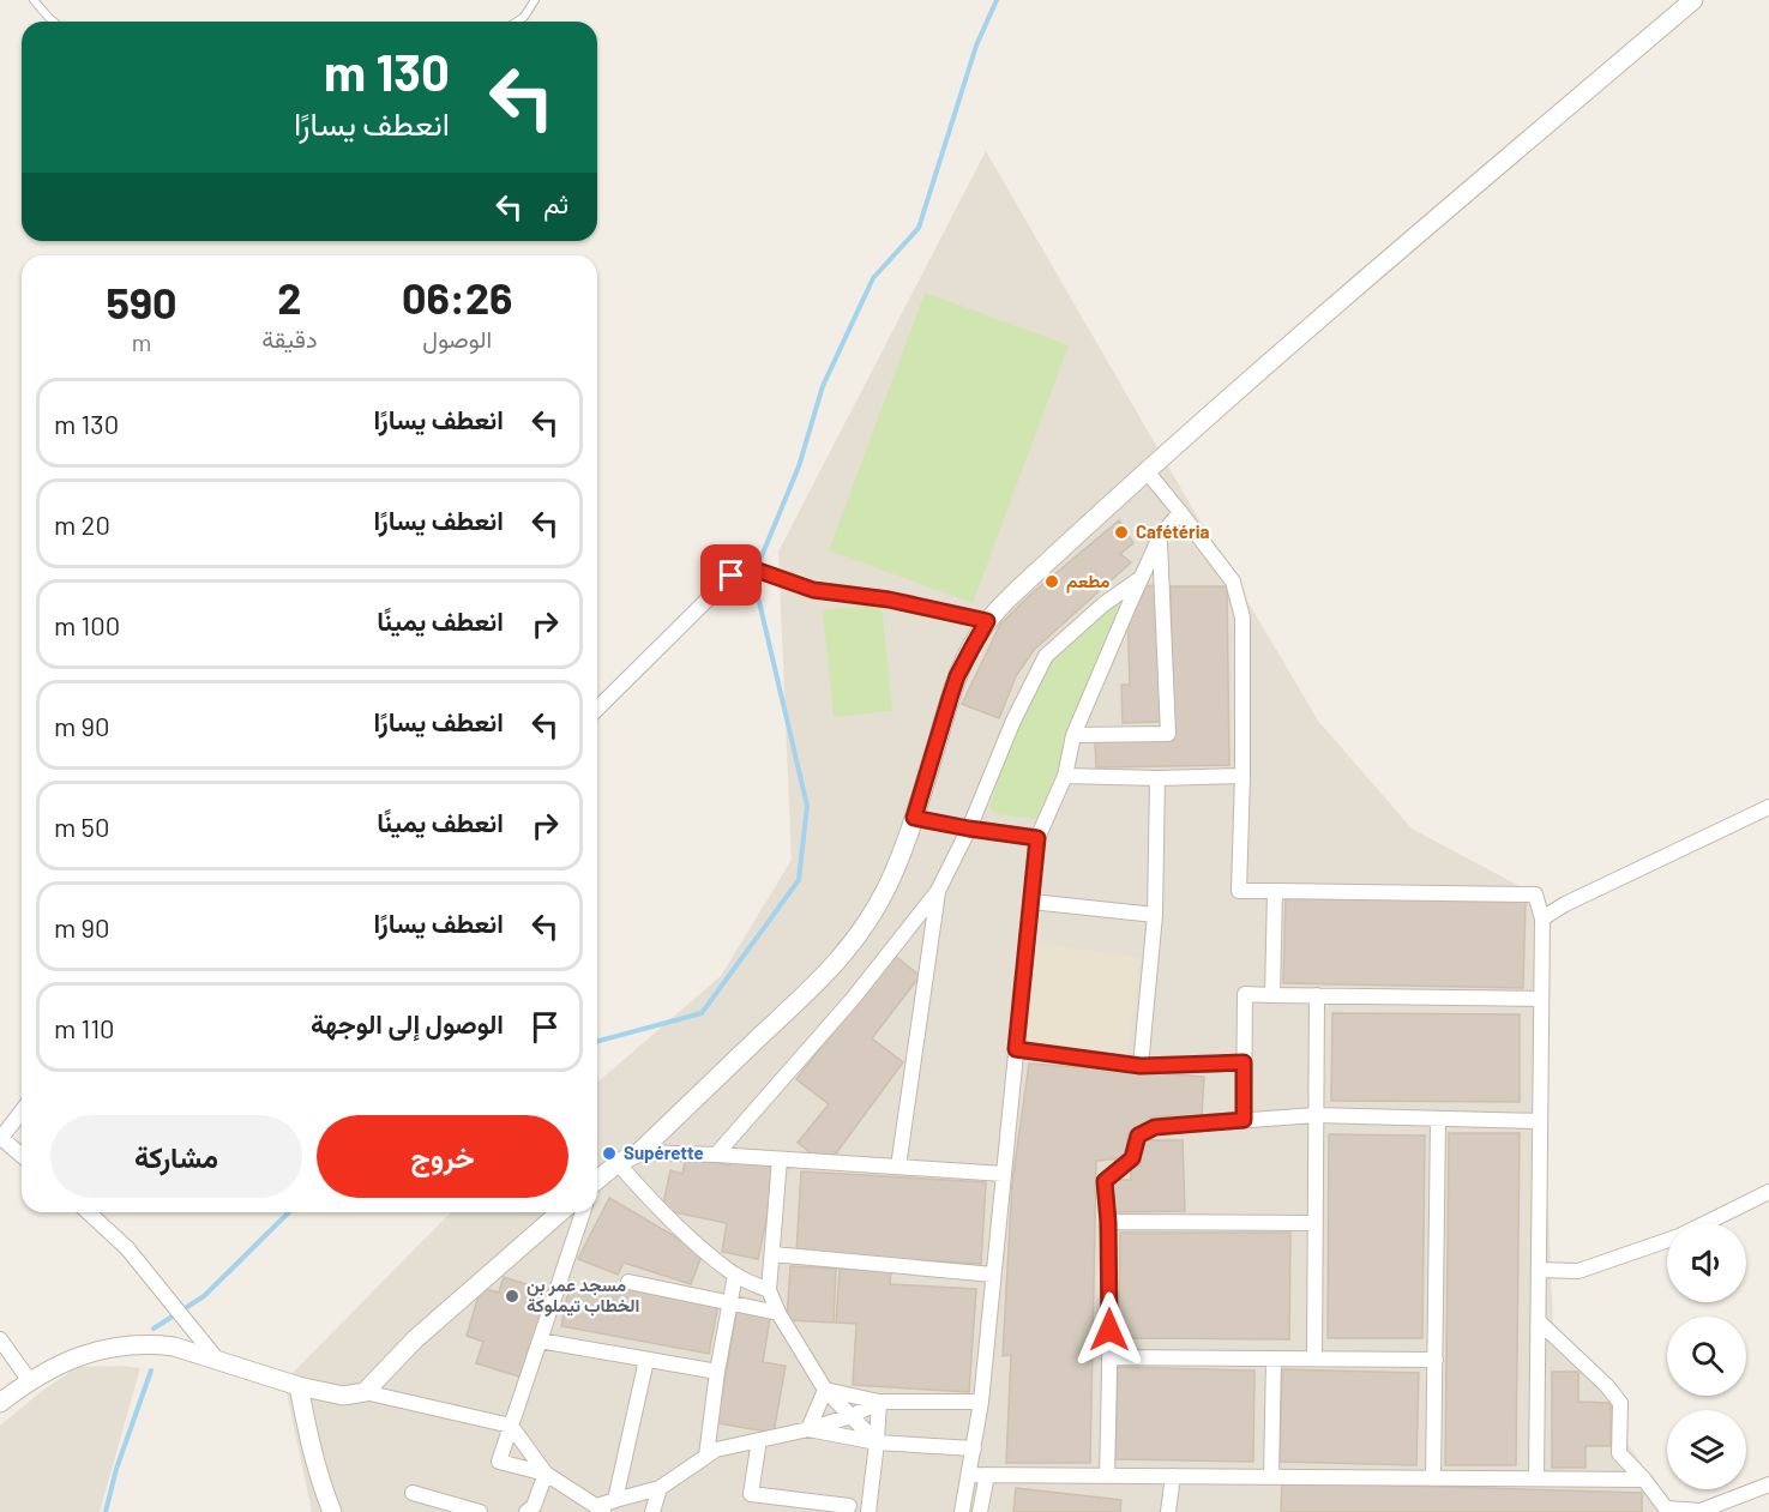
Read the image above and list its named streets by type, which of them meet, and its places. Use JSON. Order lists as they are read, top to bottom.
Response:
{
  "places": [
    "Cafétéria",
    "مطعم",
    "Supérette",
    "مسجد عمر بن الخطاب تيملوكة"
  ],
  "page": {
    "turn": ["130 m", "انعطف يسارًا"],
    "then": "ثم",
    "eta": [
      "06:26",
      "الوصول",
      "2",
      "دقيقة",
      "590",
      "m"
    ],
    "list": [
      {
        "name": "انعطف يسارًا",
        "value": "130 m"
      },
      {
        "name": "انعطف يسارًا",
        "value": "20 m"
      },
      {
        "name": "انعطف يمينًا",
        "value": "100 m"
      },
      {
        "name": "انعطف يسارًا",
        "value": "90 m"
      },
      {
        "name": "انعطف يمينًا",
        "value": "50 m"
      },
      {
        "name": "انعطف يسارًا",
        "value": "90 m"
      },
      {
        "name": "الوصول إلى الوجهة",
        "value": "110 m"
      }
    ],
    "buttons": ["خروج", "مشاركة"]
  }
}
